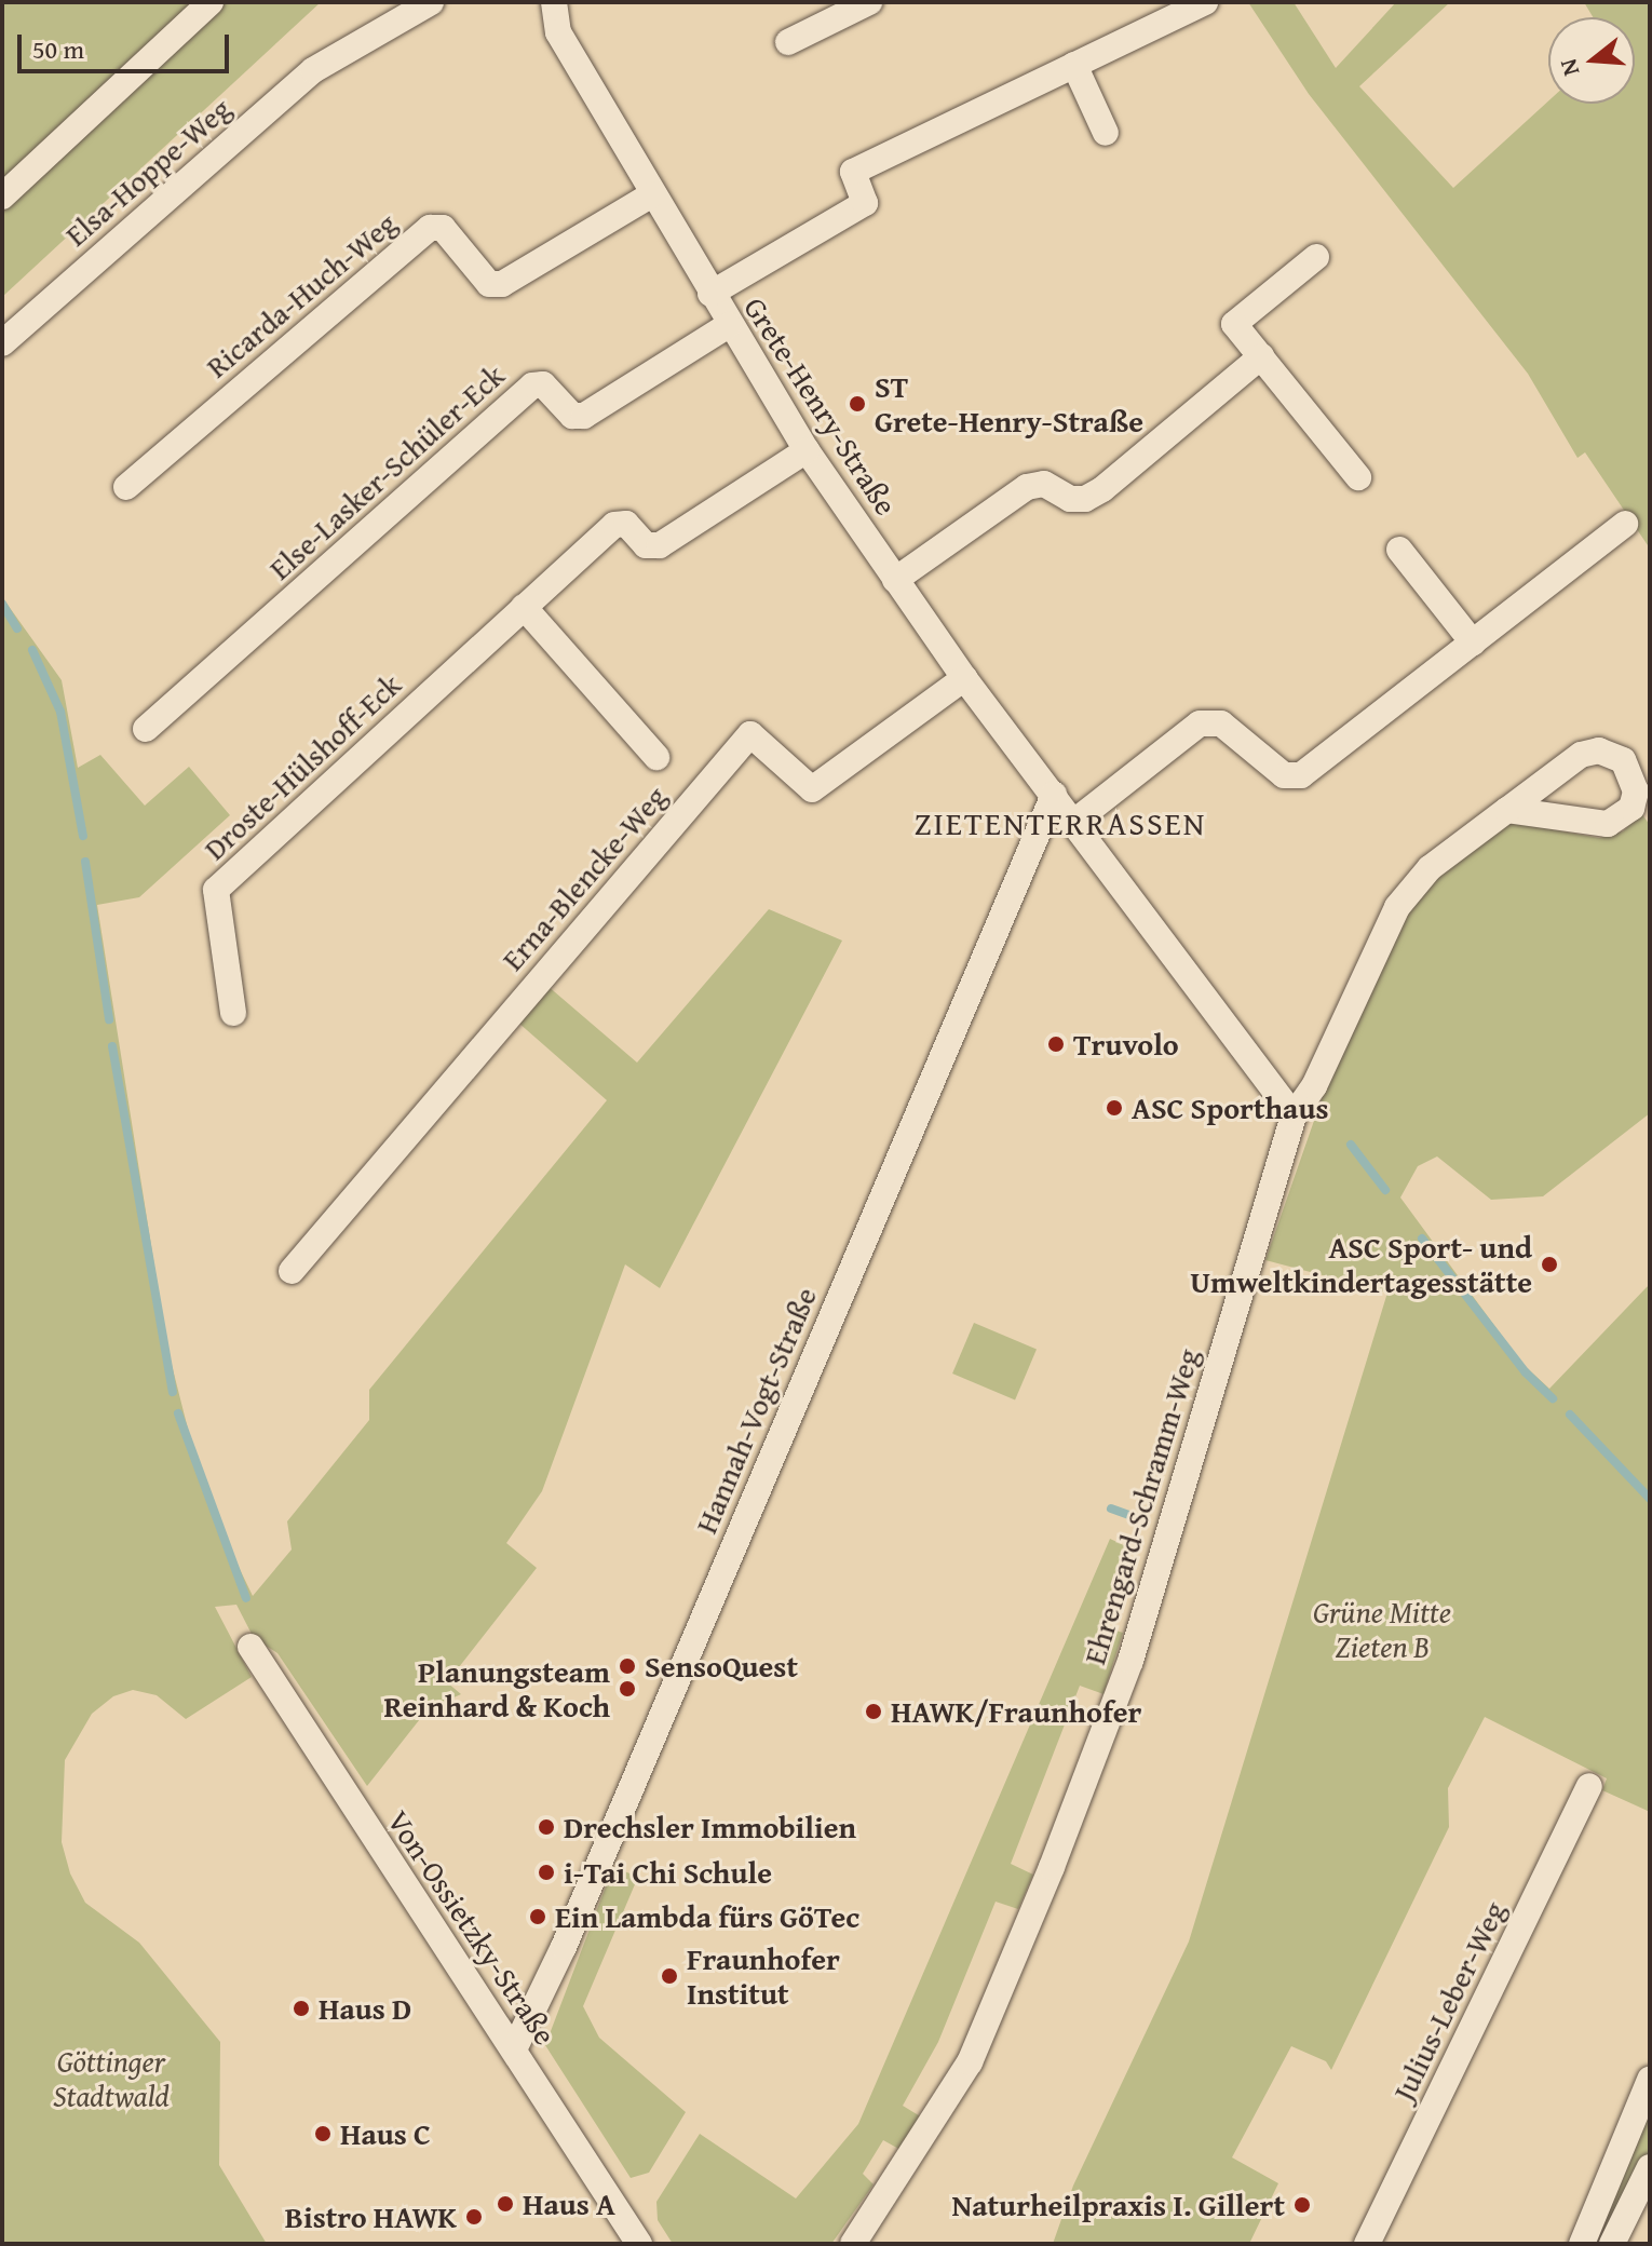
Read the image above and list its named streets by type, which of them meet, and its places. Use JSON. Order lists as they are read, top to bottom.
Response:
{
  "streets": {
    "street": [
      "Elsa-Hoppe-Weg",
      "Ricarda-Huch-Weg",
      "Grete-Henry-Straße",
      "Else-Lasker-Schüler-Eck",
      "Droste-Hülshoff-Eck",
      "Erna-Blencke-Weg",
      "Hannah-Vogt-Straße",
      "Ehrengard-Schramm-Weg",
      "Von-Ossietzky-Straße",
      "Julius-Leber-Weg"
    ]
  },
  "crossings": [
    ["Ricarda-Huch-Weg", "Grete-Henry-Straße"],
    ["Grete-Henry-Straße", "Else-Lasker-Schüler-Eck"],
    ["Grete-Henry-Straße", "Droste-Hülshoff-Eck"],
    ["Grete-Henry-Straße", "Erna-Blencke-Weg"],
    ["Grete-Henry-Straße", "Hannah-Vogt-Straße"],
    ["Grete-Henry-Straße", "Ehrengard-Schramm-Weg"],
    ["Hannah-Vogt-Straße", "Von-Ossietzky-Straße"]
  ],
  "districts": ["ZIETENTERRASSEN"],
  "parks": ["Grüne Mitte Zieten B", "Göttinger Stadtwald"],
  "places": [
    "ST Grete-Henry-Straße",
    "Truvolo",
    "ASC Sporthaus",
    "ASC Sport- und Umweltkindertagesstätte",
    "SensoQuest",
    "Planungsteam Reinhard & Koch",
    "HAWK/Fraunhofer",
    "Drechsler Immobilien",
    "i-Tai Chi Schule",
    "Ein Lambda fürs GöTec",
    "Fraunhofer Institut",
    "Haus D",
    "Haus C",
    "Haus A",
    "Naturheilpraxis I. Gillert",
    "Bistro HAWK"
  ],
  "scale_bar": "50 m",
  "north": "left"
}
